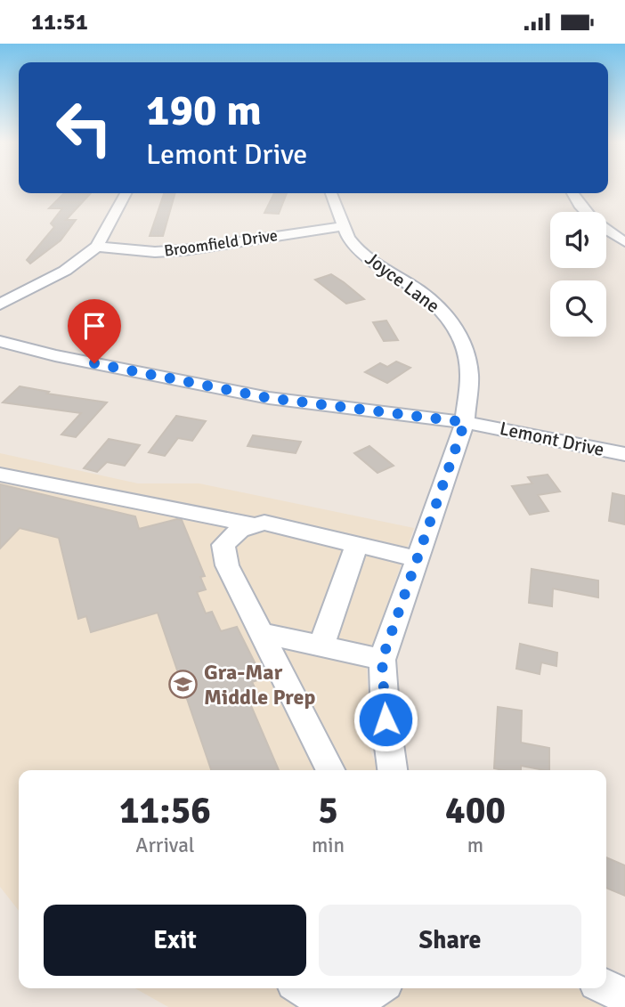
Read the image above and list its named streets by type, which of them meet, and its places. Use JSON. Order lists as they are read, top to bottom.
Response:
{
  "streets": {
    "street": ["Broomfield Drive", "Joyce Lane", "Lemont Drive"]
  },
  "crossings": [
    ["Broomfield Drive", "Joyce Lane"],
    ["Joyce Lane", "Lemont Drive"]
  ],
  "places": {
    "school or university": ["Gra-Mar Middle Prep"]
  },
  "page": {
    "status": "11:51",
    "turn": ["190 m", "Lemont Drive"],
    "eta": [
      "11:56",
      "Arrival",
      "5",
      "min",
      "400",
      "m"
    ],
    "buttons": ["Exit", "Share"]
  }
}
